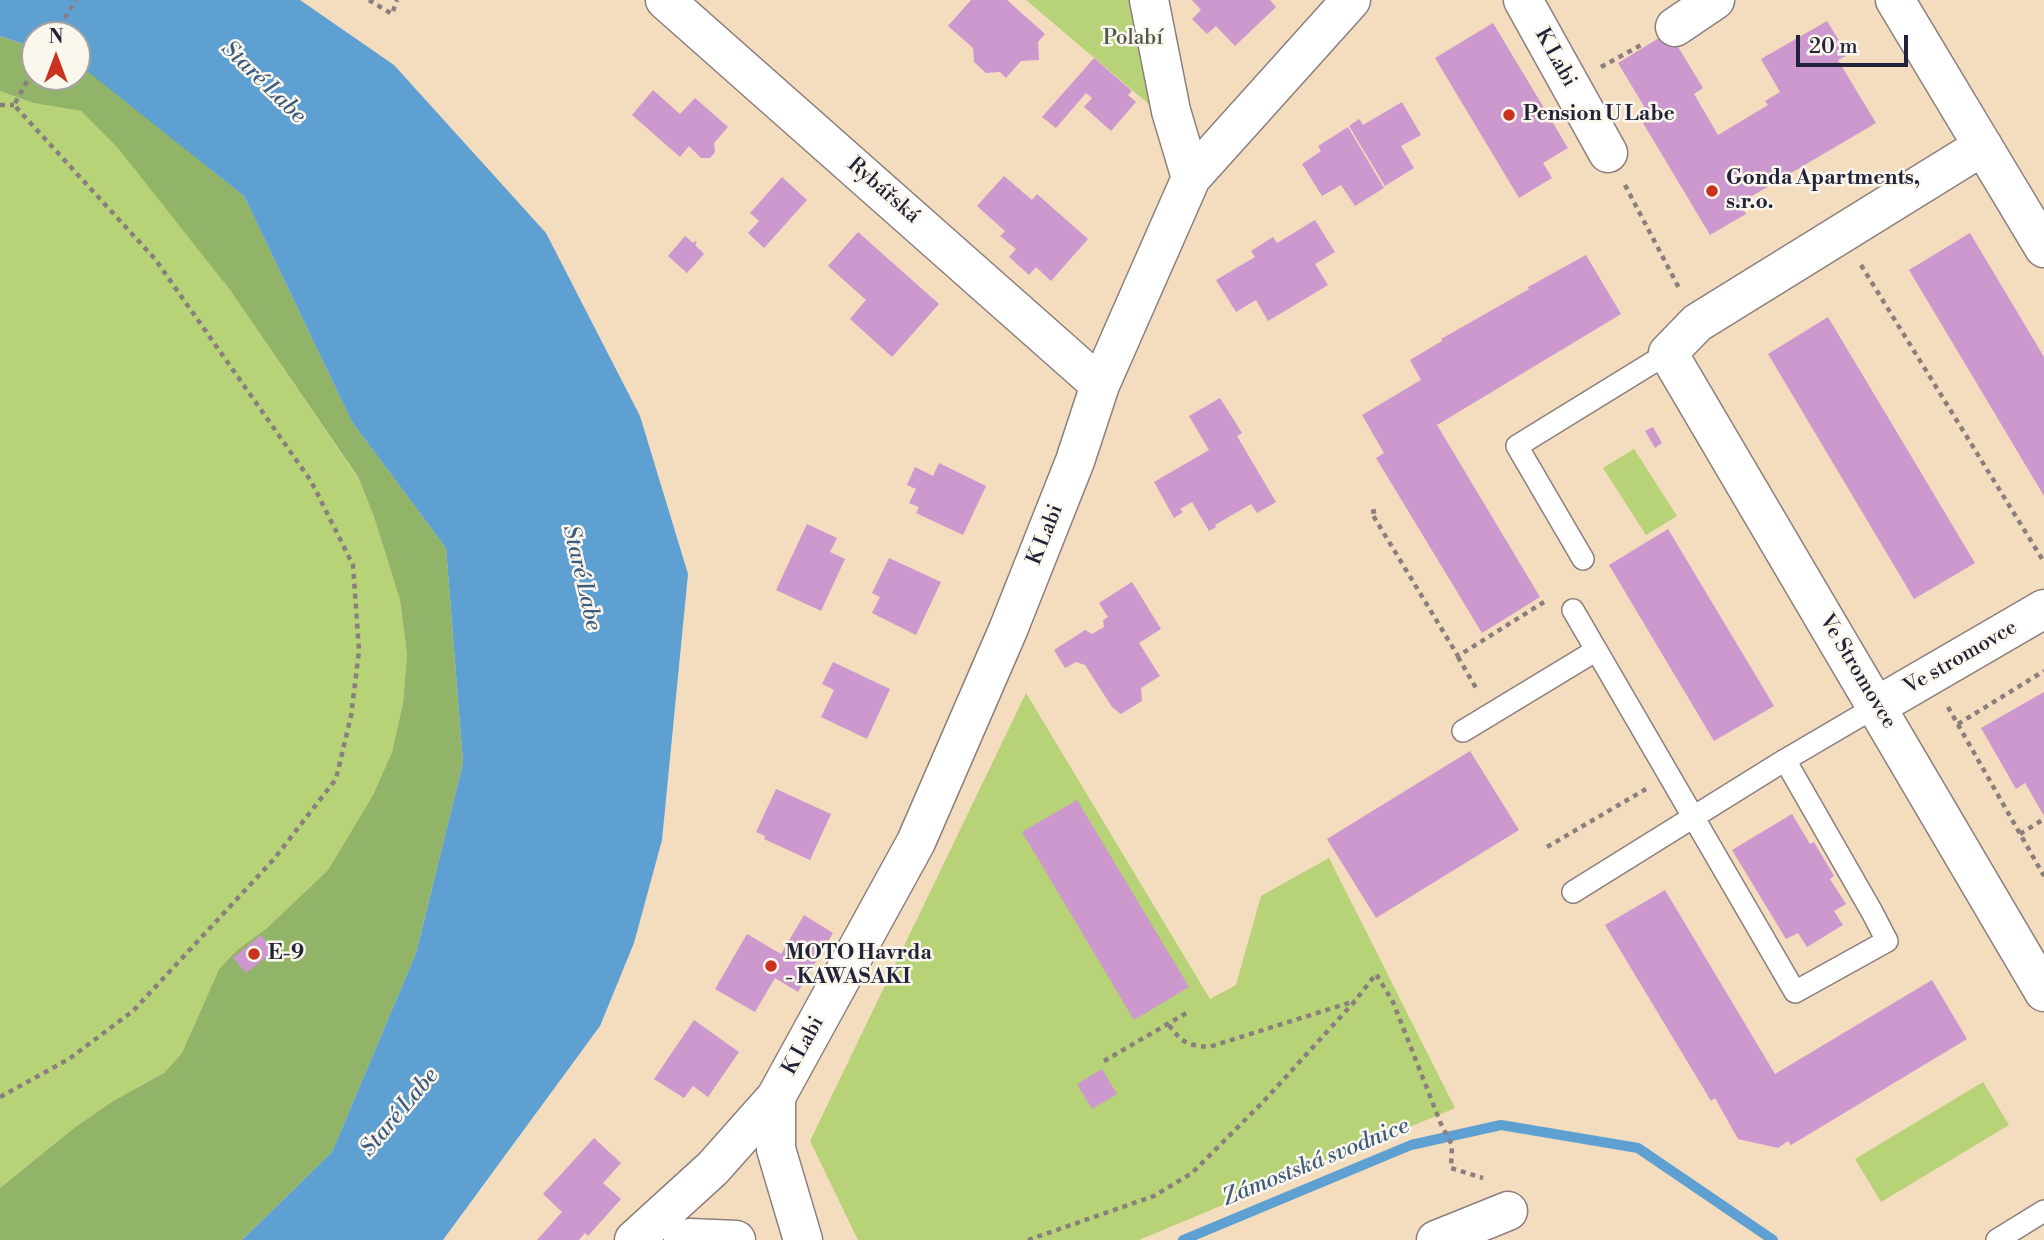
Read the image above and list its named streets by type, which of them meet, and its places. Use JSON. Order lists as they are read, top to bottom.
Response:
{
  "streets": {
    "street": [
      "K Labi",
      "Rybářská",
      "Ve stromovce",
      "Ve Stromovce"
    ]
  },
  "crossings": [
    ["K Labi", "Rybářská"],
    ["Ve stromovce", "Ve Stromovce"]
  ],
  "water": ["Staré Labe", "Zámostská svodnice"],
  "parks": ["Polabí"],
  "places": [
    "Pension U Labe",
    "Gonda Apartments, s.r.o.",
    "E-9",
    "MOTO Havrda - KAWASAKI"
  ],
  "scale_bar": "20 m",
  "north": "top"
}
